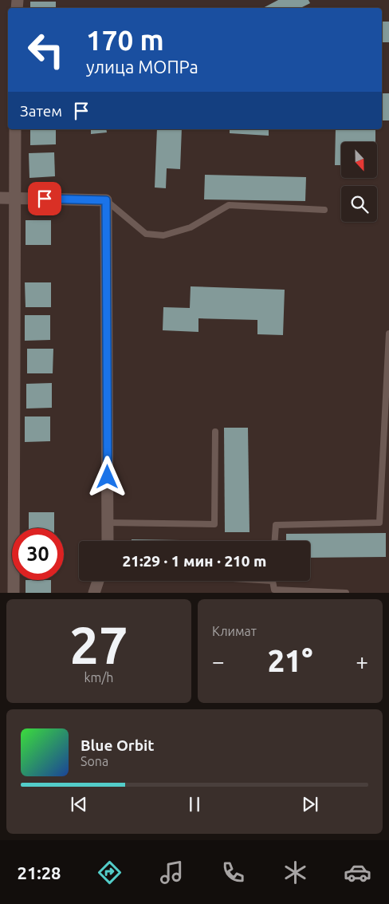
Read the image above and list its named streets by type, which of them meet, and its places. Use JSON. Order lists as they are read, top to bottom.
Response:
{
  "north": "bottom",
  "page": {
    "turn": ["170 m", "улица МОПРа"],
    "then": "Затем",
    "limit": "30",
    "trip": "21:29 · 1 мин · 210 m",
    "tile": [
      ["27", "km/h"],
      "Климат"
    ],
    "heat": ["−", "21°", "+"],
    "song": ["Blue Orbit", "Sona"],
    "tabs": "21:28"
  }
}
